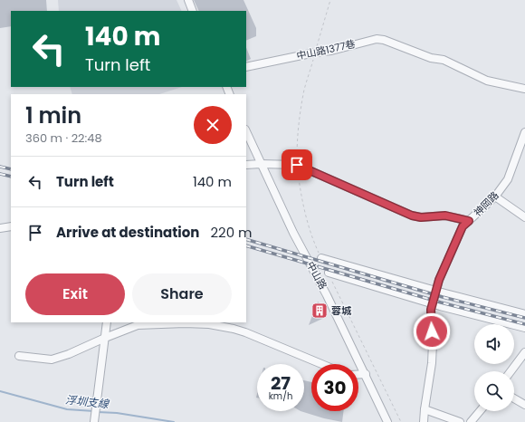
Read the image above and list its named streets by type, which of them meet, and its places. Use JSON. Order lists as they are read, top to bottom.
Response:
{
  "streets": {
    "street": ["中山路1377巷", "神岡路", "中山路"]
  },
  "water": ["浮圳支線"],
  "places": {
    "building": ["蓉城"]
  },
  "page": {
    "turn": ["140 m", "Turn left"],
    "heading": ["1 min", "360 m · 22:48"],
    "list": [
      {
        "name": "Turn left",
        "value": "140 m"
      },
      {
        "name": "Arrive at destination",
        "value": "220 m"
      }
    ],
    "buttons": ["Exit", "Share"],
    "speed": "27 km/h",
    "limit": "30"
  }
}
